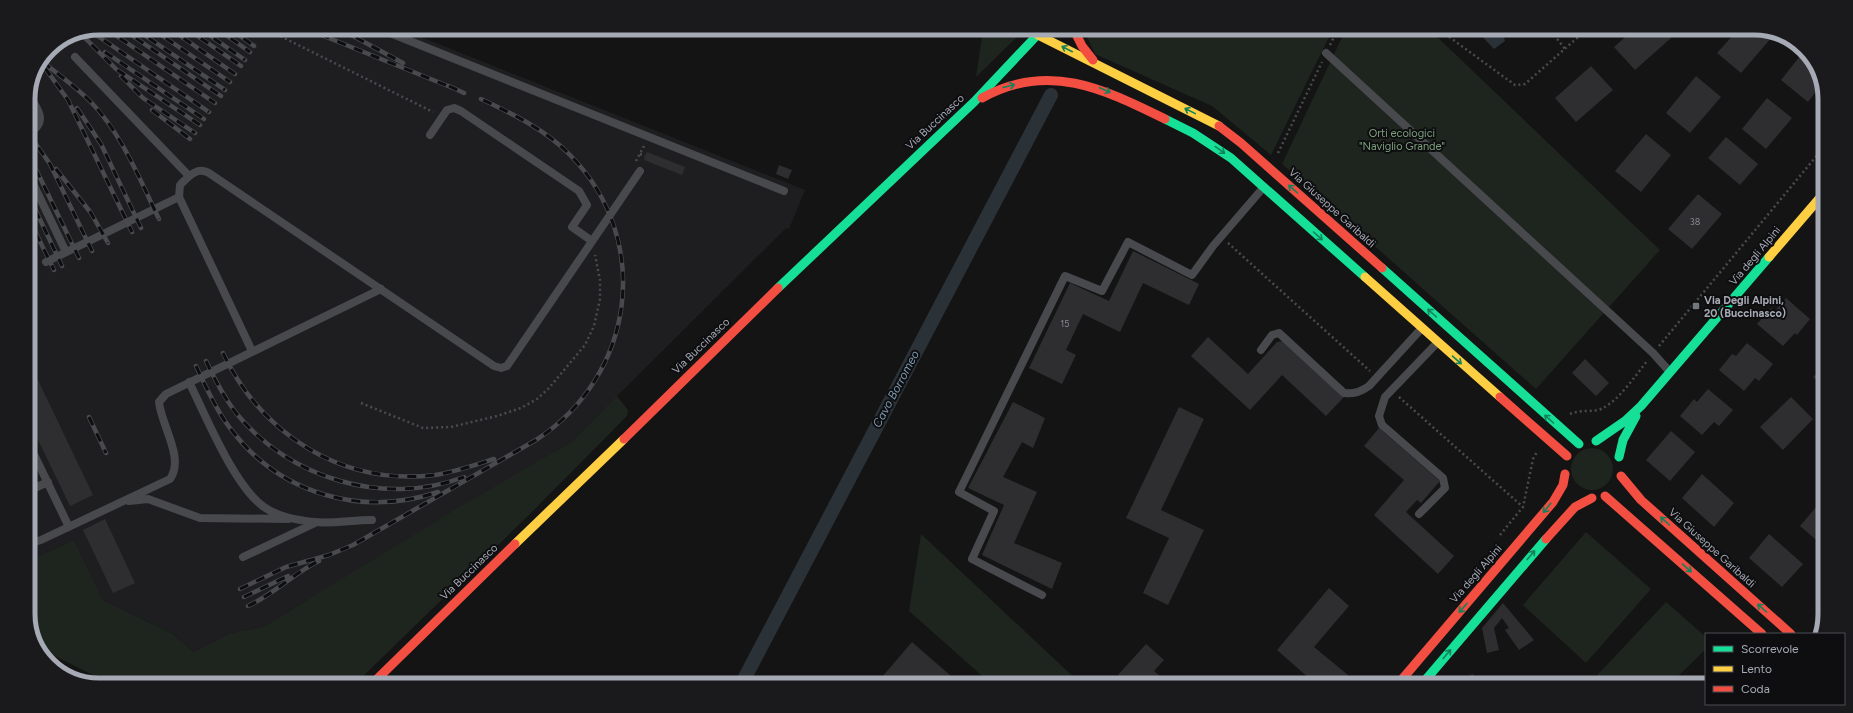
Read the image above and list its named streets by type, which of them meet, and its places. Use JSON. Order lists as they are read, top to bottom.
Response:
{
  "streets": {
    "street": ["Via Buccinasco", "Via Giuseppe Garibaldi", "Via degli Alpini"]
  },
  "crossings": [
    ["Via Giuseppe Garibaldi", "Via degli Alpini"]
  ],
  "water": ["Cavo Borromeo"],
  "parks": ["Orti ecologici \"Naviglio Grande\""],
  "places": {
    "transit": ["Via Degli Alpini, 20 (Buccinasco)"]
  },
  "house_numbers": ["38", "15"],
  "legend": ["Scorrevole", "Lento", "Coda"]
}
